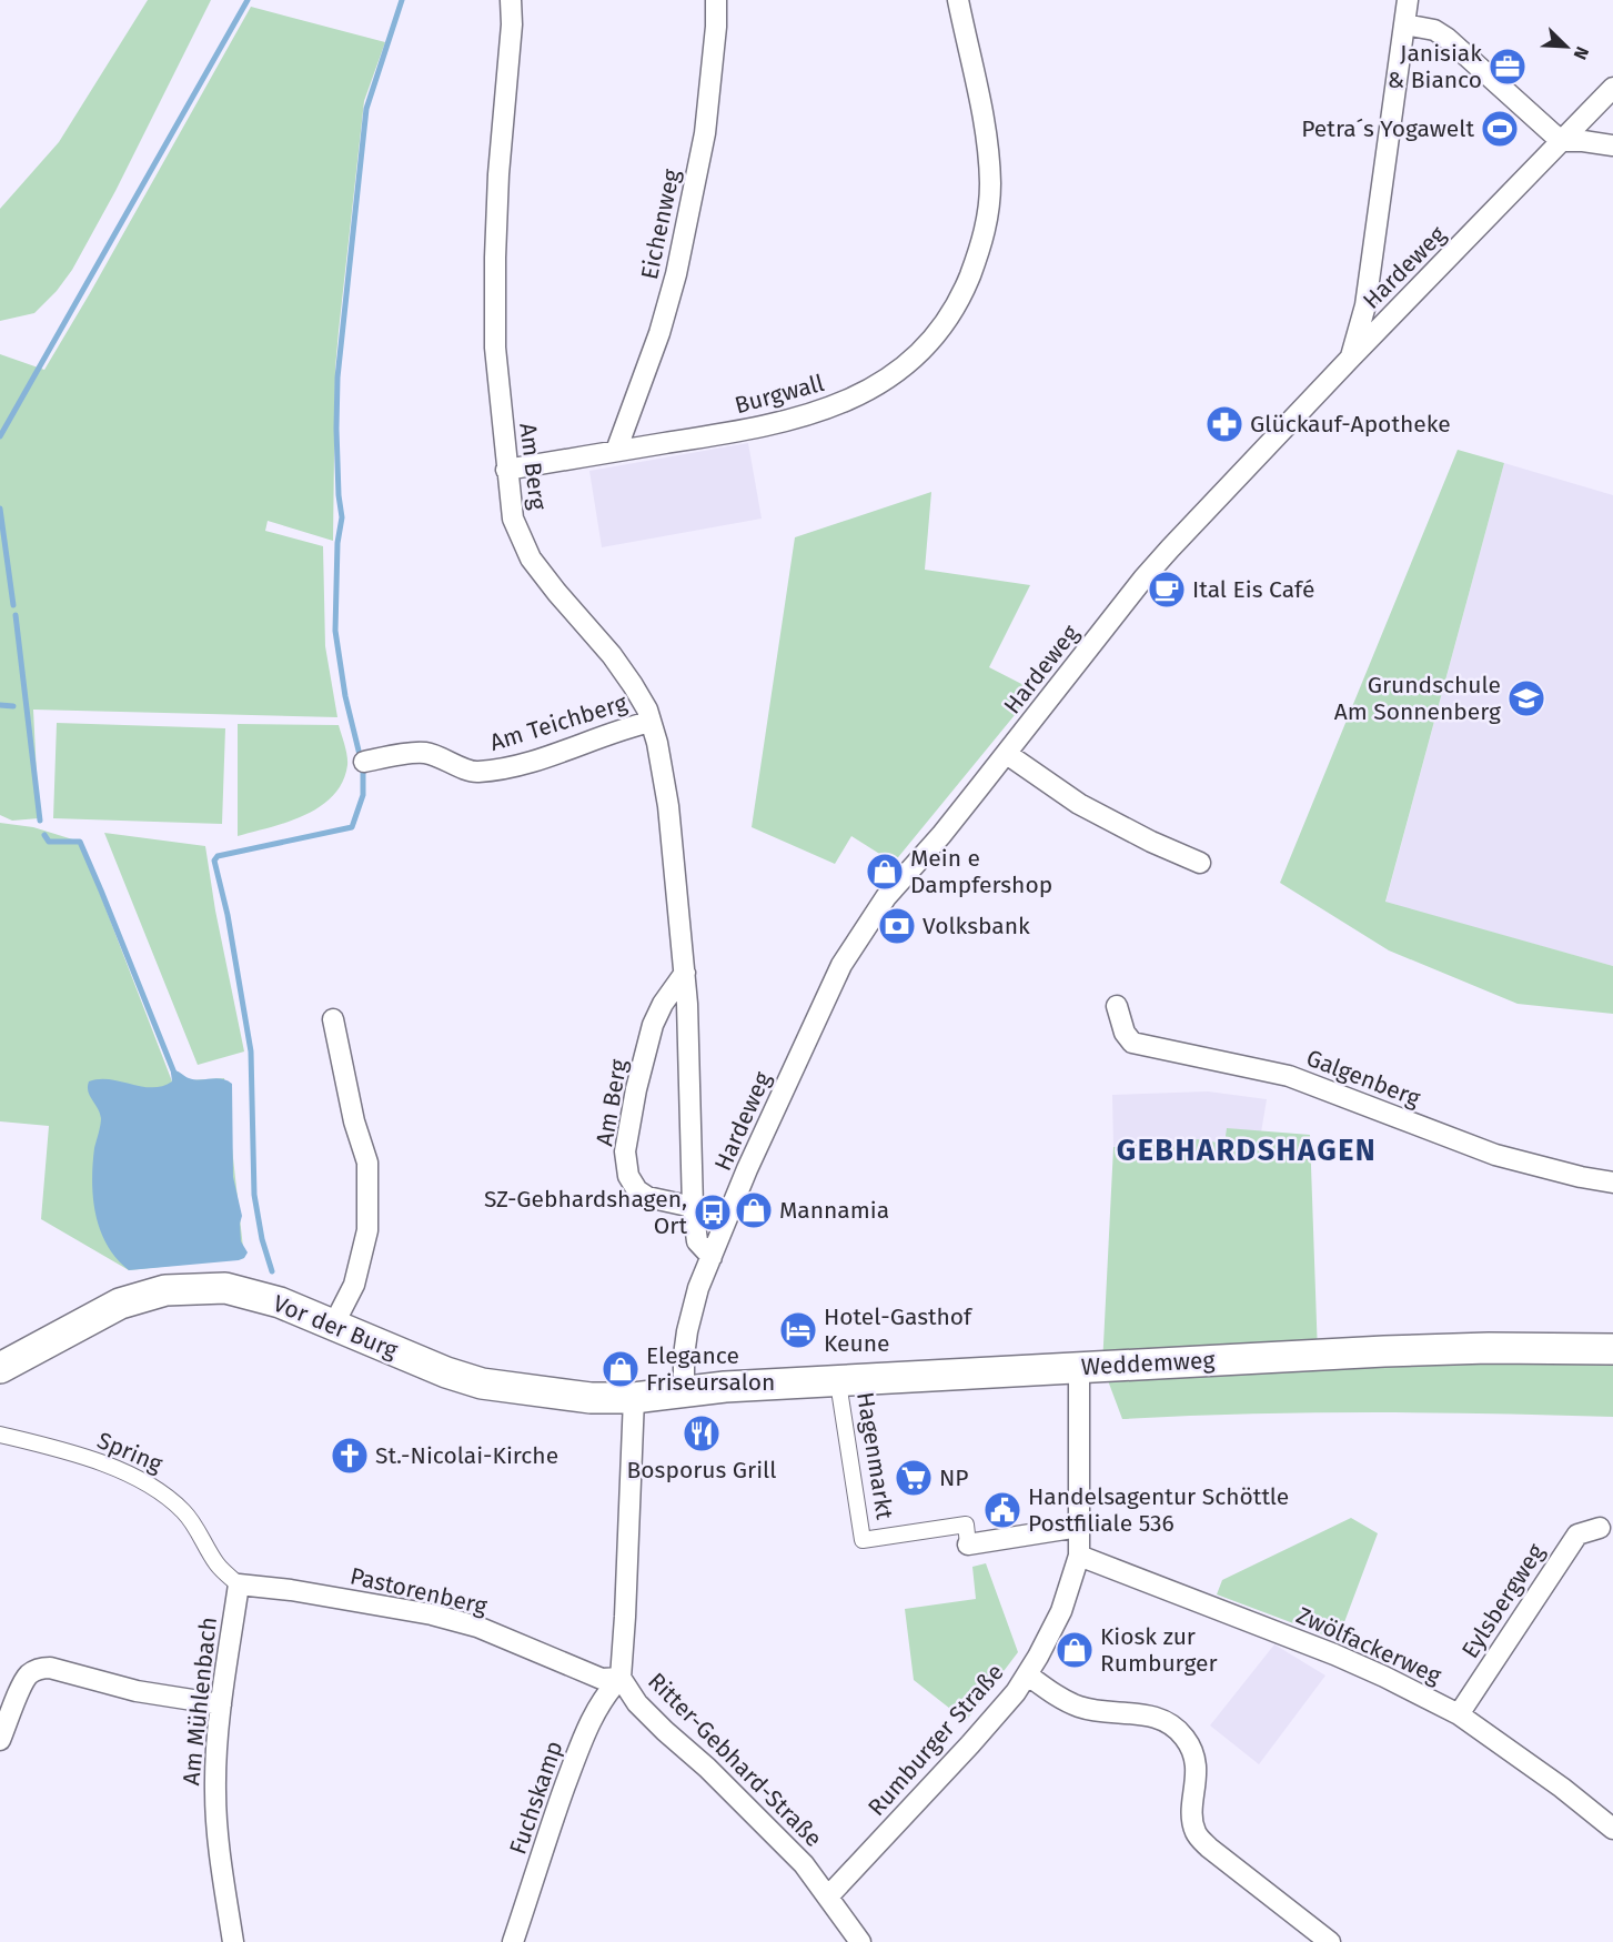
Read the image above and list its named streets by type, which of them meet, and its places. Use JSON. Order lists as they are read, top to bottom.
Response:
{
  "streets": {
    "main road": ["Vor der Burg", "Weddemweg"],
    "street": [
      "Eichenweg",
      "Hardeweg",
      "Burgwall",
      "Am Berg",
      "Am Teichberg",
      "Galgenberg",
      "Spring",
      "Hagenmarkt",
      "Pastorenberg",
      "Eylsbergweg",
      "Zwölfackerweg",
      "Am Mühlenbach",
      "Rumburger Straße",
      "Ritter-Gebhard-Straße",
      "Fuchskamp"
    ]
  },
  "crossings": [
    ["Eichenweg", "Burgwall"],
    ["Hardeweg", "Am Berg"],
    ["Hardeweg", "Vor der Burg"],
    ["Hardeweg", "Weddemweg"],
    ["Burgwall", "Am Berg"],
    ["Am Berg", "Am Teichberg"],
    ["Vor der Burg", "Weddemweg"],
    ["Vor der Burg", "Ritter-Gebhard-Straße"],
    ["Weddemweg", "Hagenmarkt"],
    ["Weddemweg", "Rumburger Straße"],
    ["Spring", "Pastorenberg"],
    ["Spring", "Am Mühlenbach"],
    ["Hagenmarkt", "Rumburger Straße"],
    ["Pastorenberg", "Am Mühlenbach"],
    ["Pastorenberg", "Ritter-Gebhard-Straße"],
    ["Pastorenberg", "Fuchskamp"],
    ["Eylsbergweg", "Zwölfackerweg"],
    ["Zwölfackerweg", "Rumburger Straße"],
    ["Rumburger Straße", "Ritter-Gebhard-Straße"],
    ["Ritter-Gebhard-Straße", "Fuchskamp"]
  ],
  "districts": ["GEBHARDSHAGEN"],
  "places": {
    "office": ["Janisiak & Bianco"],
    "sports": ["Petra´s Yogawelt"],
    "pharmacy": ["Glückauf-Apotheke"],
    "cafe": ["Ital Eis Café"],
    "school or university": ["Grundschule Am Sonnenberg"],
    "shop": [
      "Mein e Dampfershop",
      "Mannamia",
      "Elegance Friseursalon",
      "Kiosk zur Rumburger"
    ],
    "bank": ["Volksbank"],
    "bus stop": ["SZ-Gebhardshagen, Ort"],
    "hotel": ["Hotel-Gasthof Keune"],
    "restaurant": ["Bosporus Grill"],
    "church": ["St.-Nicolai-Kirche"],
    "supermarket": ["NP"],
    "public building": ["Handelsagentur Schöttle Postfiliale 536"]
  },
  "north": "bottom right"
}
